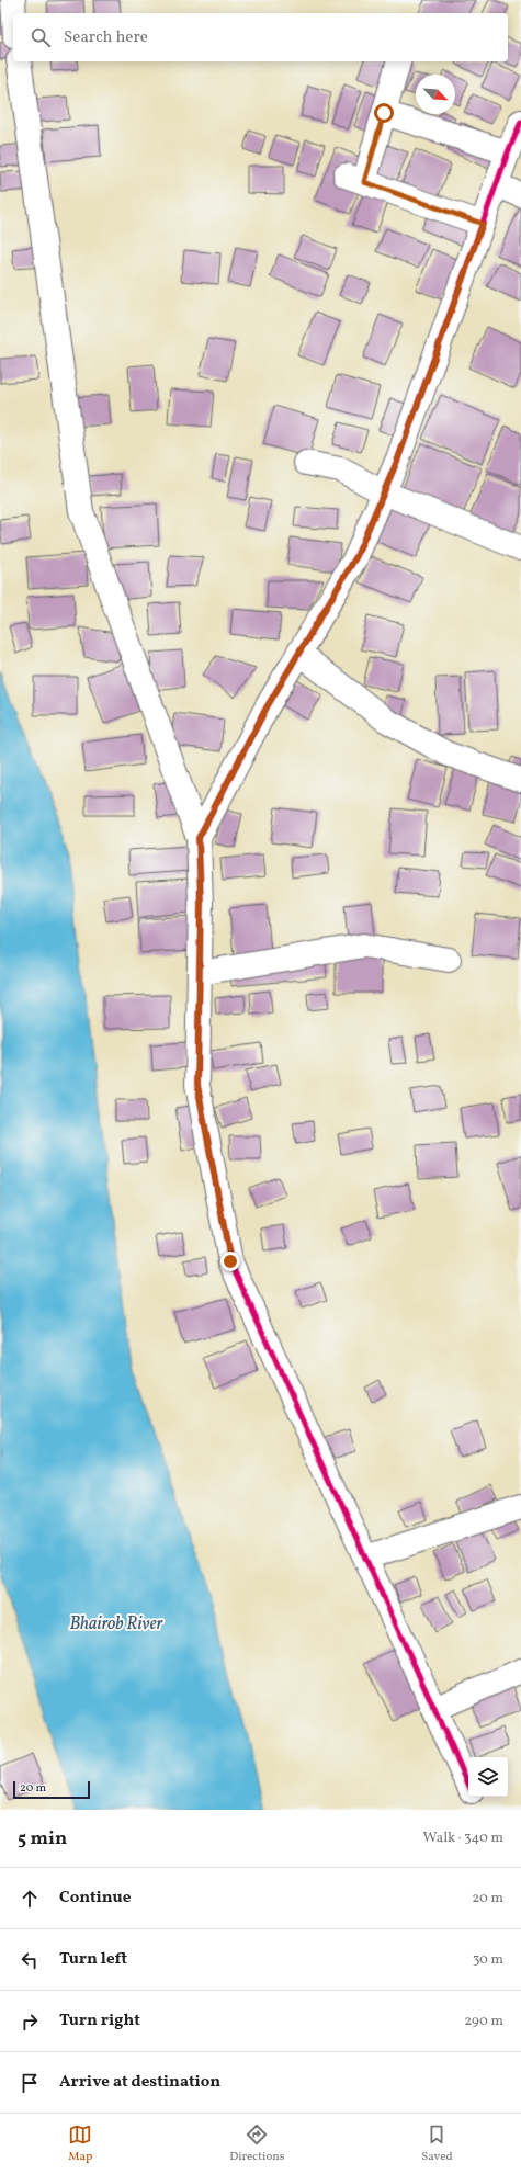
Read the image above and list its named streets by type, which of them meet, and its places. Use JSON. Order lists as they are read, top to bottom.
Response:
{
  "water": ["Bhairob River"],
  "scale_bar": "20 m",
  "north": "bottom right",
  "page": {
    "search": "Search here",
    "scale": "20 m",
    "heading": ["5 min", "Walk · 340 m"],
    "list": [
      ["Continue", "20 m"],
      ["Turn left", "30 m"],
      ["Turn right", "290 m"],
      "Arrive at destination"
    ],
    "nav": ["Map", "Directions", "Saved"]
  }
}
